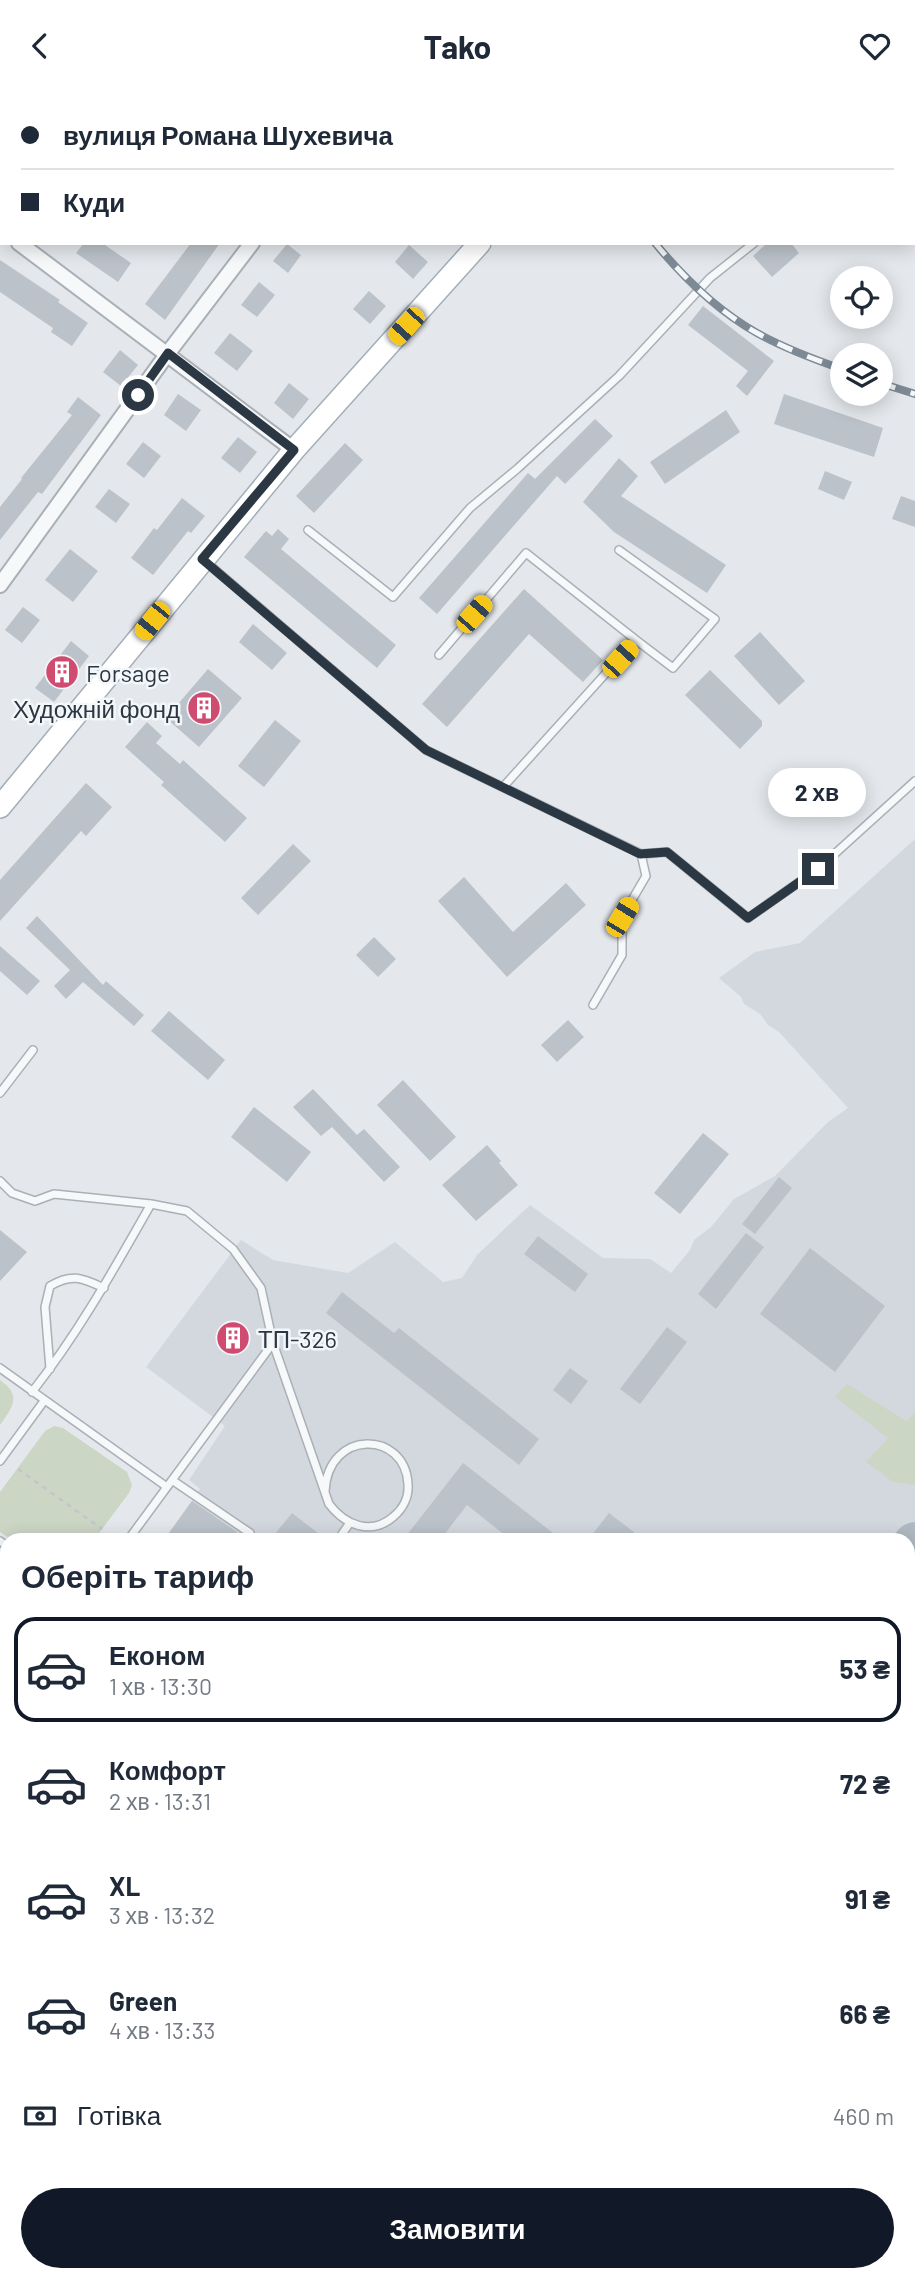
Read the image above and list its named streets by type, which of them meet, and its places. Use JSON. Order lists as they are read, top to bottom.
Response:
{
  "places": {
    "building": ["Forsage", "Художній фонд", "ТП-326"]
  },
  "page": {
    "header": "Tako",
    "banner": ["вулиця Романа Шухевича", "Куди"],
    "bubble": "2 хв",
    "heading": "Оберіть тариф",
    "list": [
      {
        "name": "Економ",
        "note": "1 хв · 13:30",
        "value": "53 ₴"
      },
      {
        "name": "Комфорт",
        "note": "2 хв · 13:31",
        "value": "72 ₴"
      },
      {
        "name": "XL",
        "note": "3 хв · 13:32",
        "value": "91 ₴"
      },
      {
        "name": "Green",
        "note": "4 хв · 13:33",
        "value": "66 ₴"
      }
    ],
    "pay": ["Готівка", "460 m"],
    "buttons": "Замовити"
  }
}
